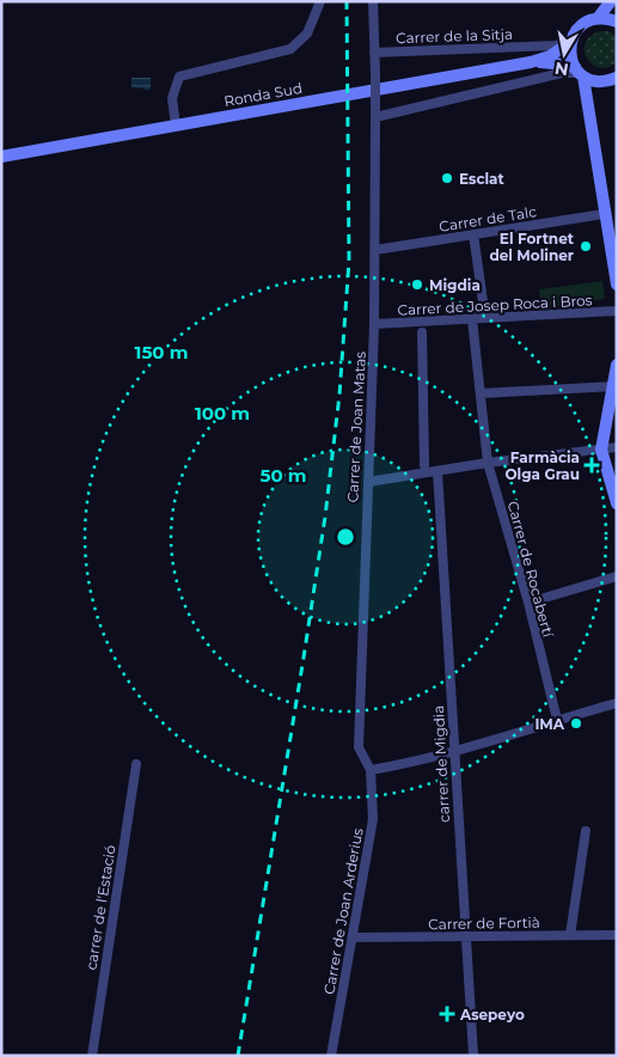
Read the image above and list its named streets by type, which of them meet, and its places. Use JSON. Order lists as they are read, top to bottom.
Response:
{
  "streets": {
    "main road": ["Ronda Sud"],
    "street": [
      "Carrer de la Sitja",
      "Carrer de Talc",
      "Carrer de Josep Roca i Bros",
      "Carrer de Joan Matas",
      "Carrer de Rocabertí",
      "carrer de Migdia",
      "carrer de l'Estació",
      "Carrer de Joan Arderius",
      "Carrer de Fortià"
    ]
  },
  "crossings": [
    ["Carrer de la Sitja", "Ronda Sud"],
    ["Carrer de la Sitja", "Carrer de Joan Matas"],
    ["Carrer de Talc", "Carrer de Joan Matas"],
    ["Carrer de Josep Roca i Bros", "Carrer de Joan Matas"],
    ["Carrer de Josep Roca i Bros", "Carrer de Rocabertí"],
    ["Carrer de Joan Matas", "Carrer de Joan Arderius"],
    ["carrer de Migdia", "Carrer de Fortià"],
    ["Carrer de Joan Arderius", "Carrer de Fortià"]
  ],
  "places": {
    "other": [
      "Esclat",
      "El Fortnet del Moliner",
      "Migdia",
      "IMA"
    ],
    "health": ["Farmàcia Olga Grau", "Asepeyo"]
  },
  "north": "bottom",
  "rings": ["150 m", "100 m", "50 m"]
}
